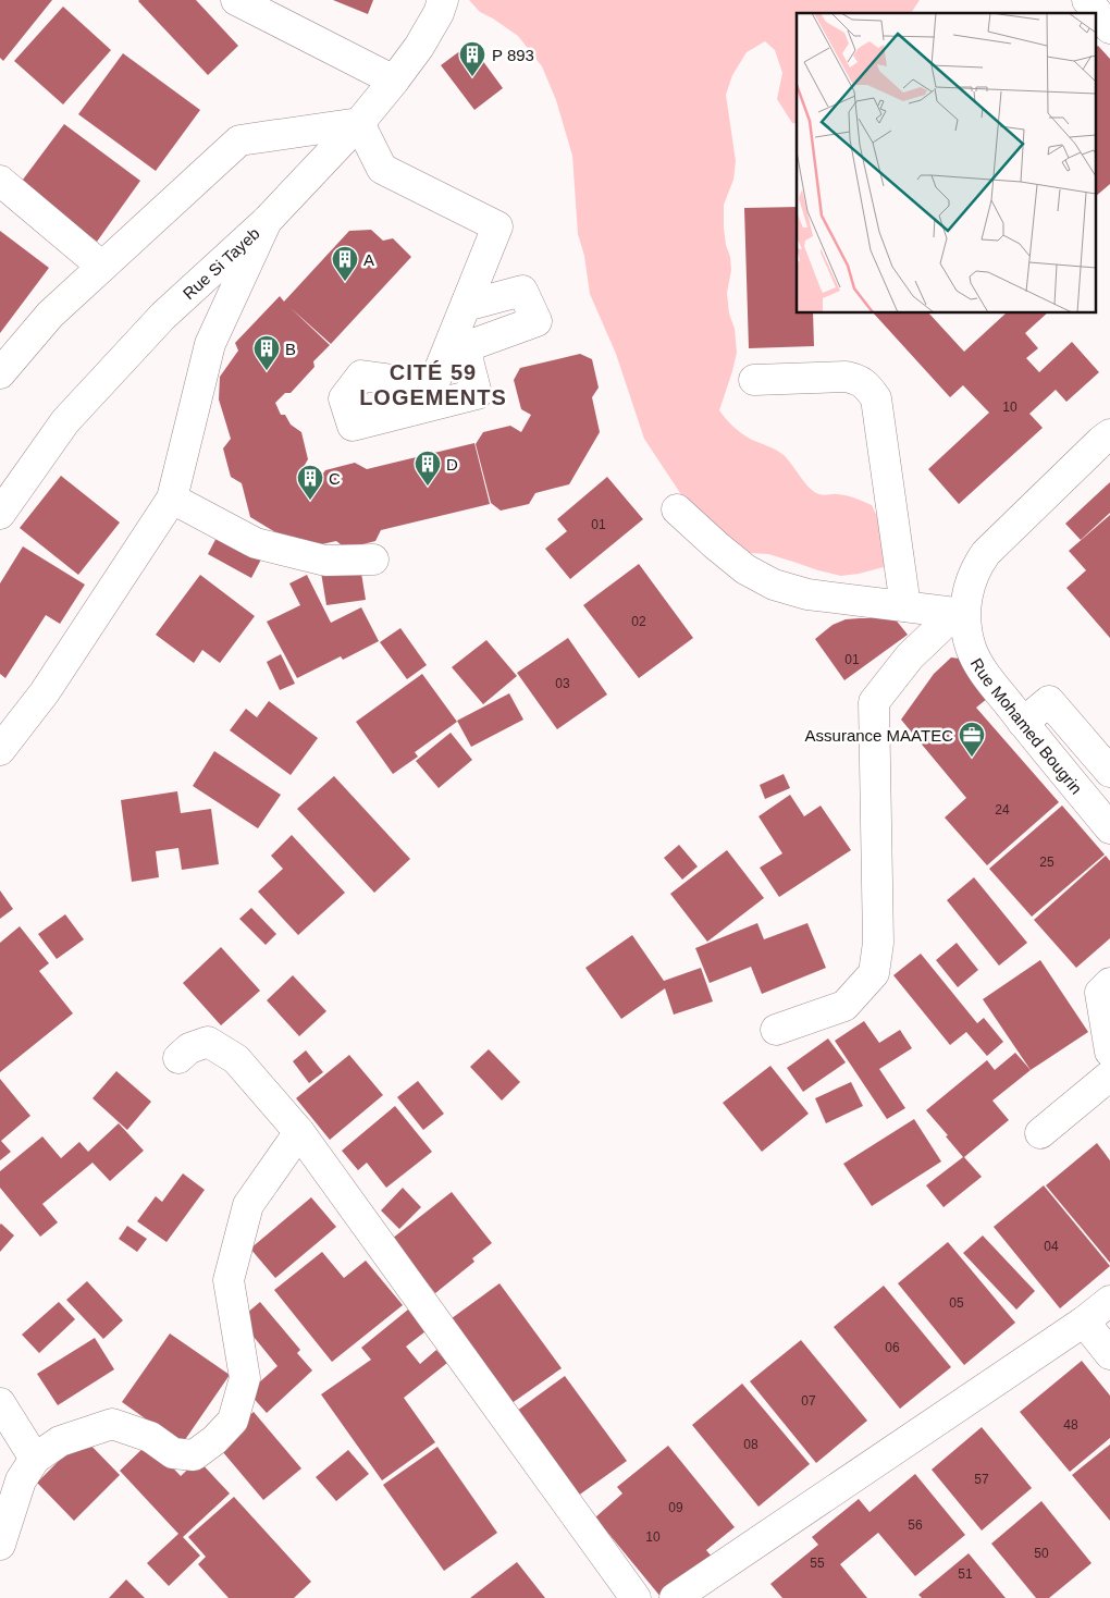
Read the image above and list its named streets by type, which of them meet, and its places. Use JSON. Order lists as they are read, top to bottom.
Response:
{
  "streets": {
    "street": ["Rue Si Tayeb", "Rue Mohamed Bougrin"]
  },
  "districts": ["CITÉ 59 LOGEMENTS"],
  "places": {
    "building": [
      "P 893",
      "A",
      "B",
      "D",
      "C"
    ],
    "office": ["Assurance MAATEC"]
  },
  "house_numbers": [
    "10",
    "01",
    "02",
    "01",
    "03",
    "24",
    "25",
    "04",
    "05",
    "06",
    "07",
    "48",
    "08",
    "57",
    "09",
    "56",
    "10",
    "50",
    "55",
    "51"
  ]
}
